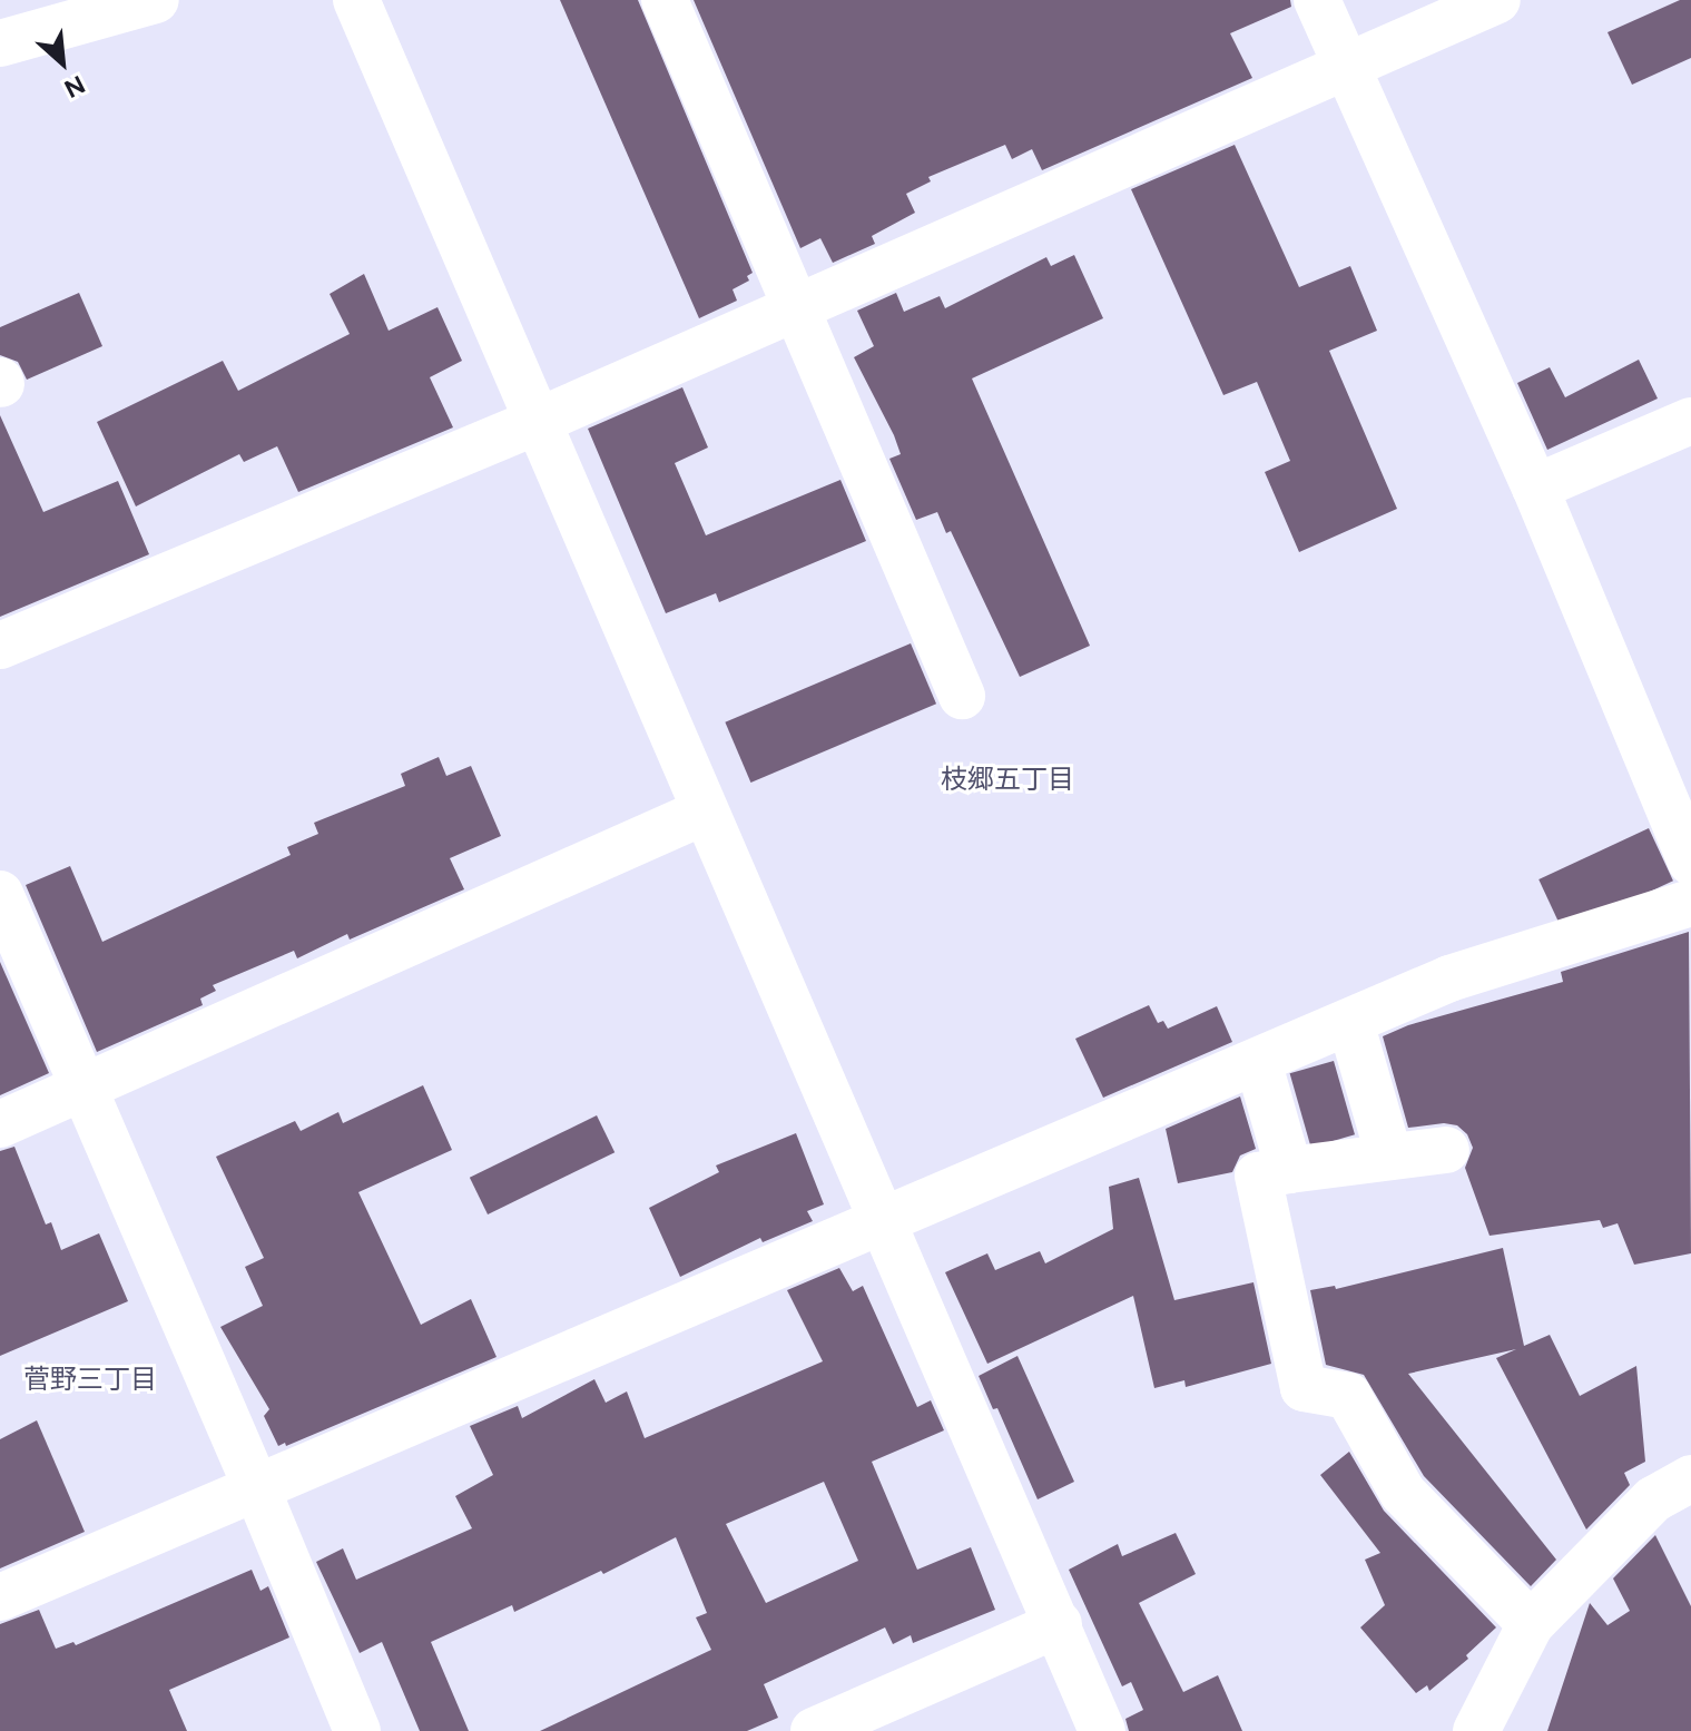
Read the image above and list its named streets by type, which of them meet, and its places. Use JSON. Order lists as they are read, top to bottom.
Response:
{
  "districts": ["枝郷五丁目", "菅野三丁目"],
  "north": "bottom right"
}
